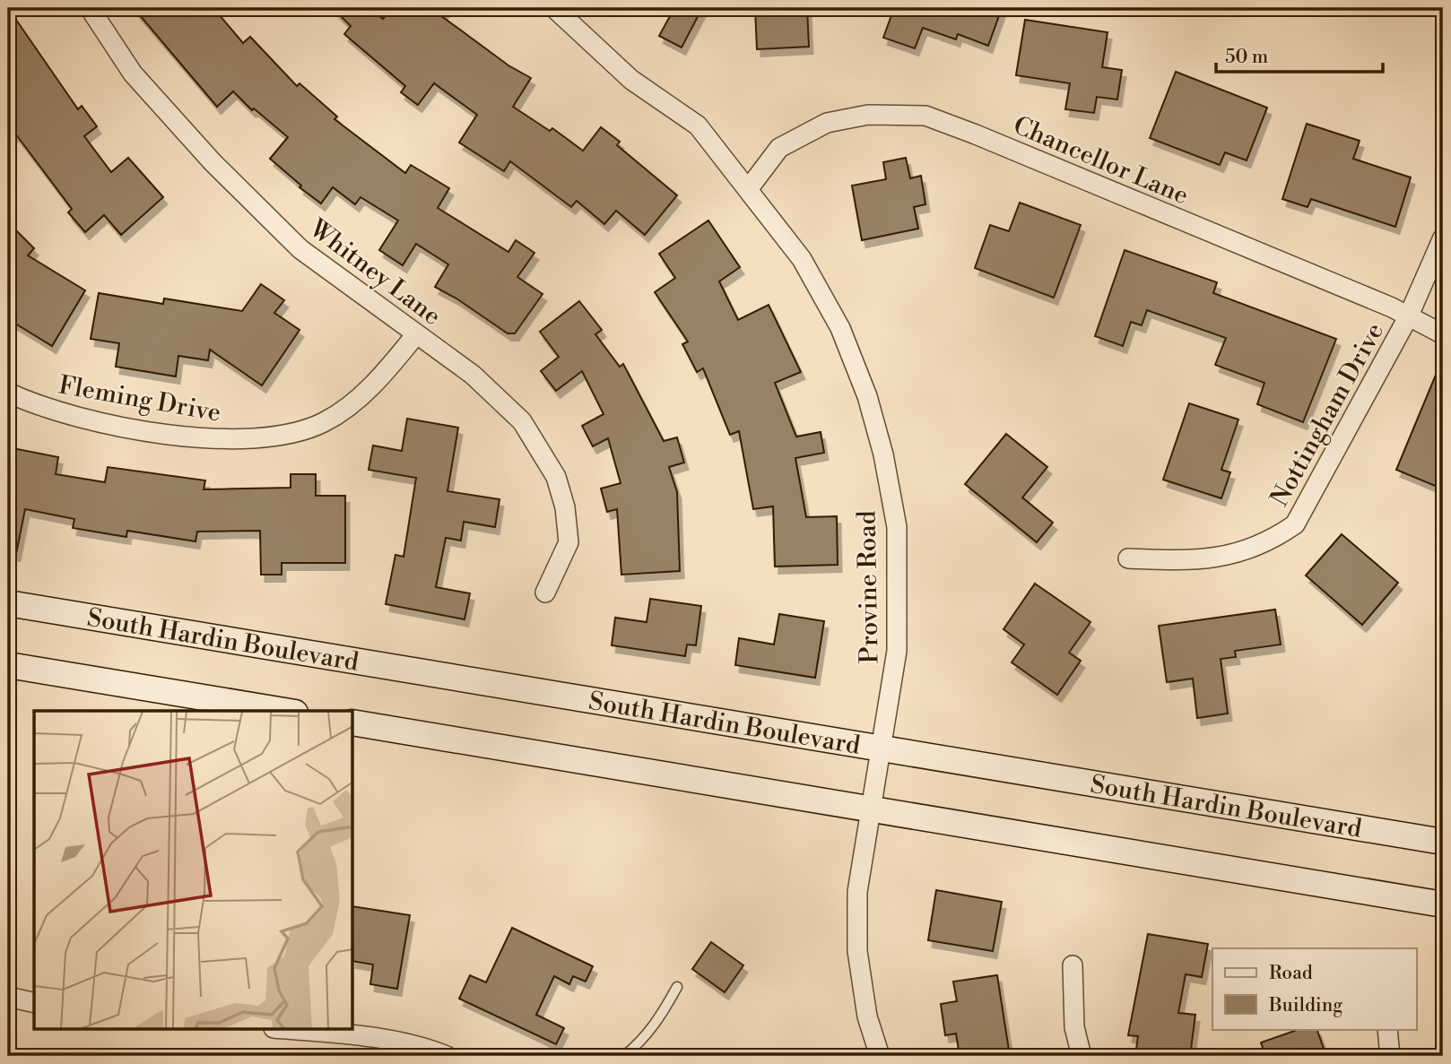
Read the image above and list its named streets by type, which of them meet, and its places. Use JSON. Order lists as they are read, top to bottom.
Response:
{
  "streets": {
    "main road": ["South Hardin Boulevard"],
    "street": [
      "Chancellor Lane",
      "Whitney Lane",
      "Fleming Drive",
      "Nottingham Drive",
      "Provine Road"
    ]
  },
  "crossings": [
    ["Chancellor Lane", "Nottingham Drive"],
    ["Chancellor Lane", "Provine Road"],
    ["Whitney Lane", "Fleming Drive"],
    ["Provine Road", "South Hardin Boulevard"]
  ],
  "legend": ["Road", "Building"],
  "scale_bar": "50 m"
}
